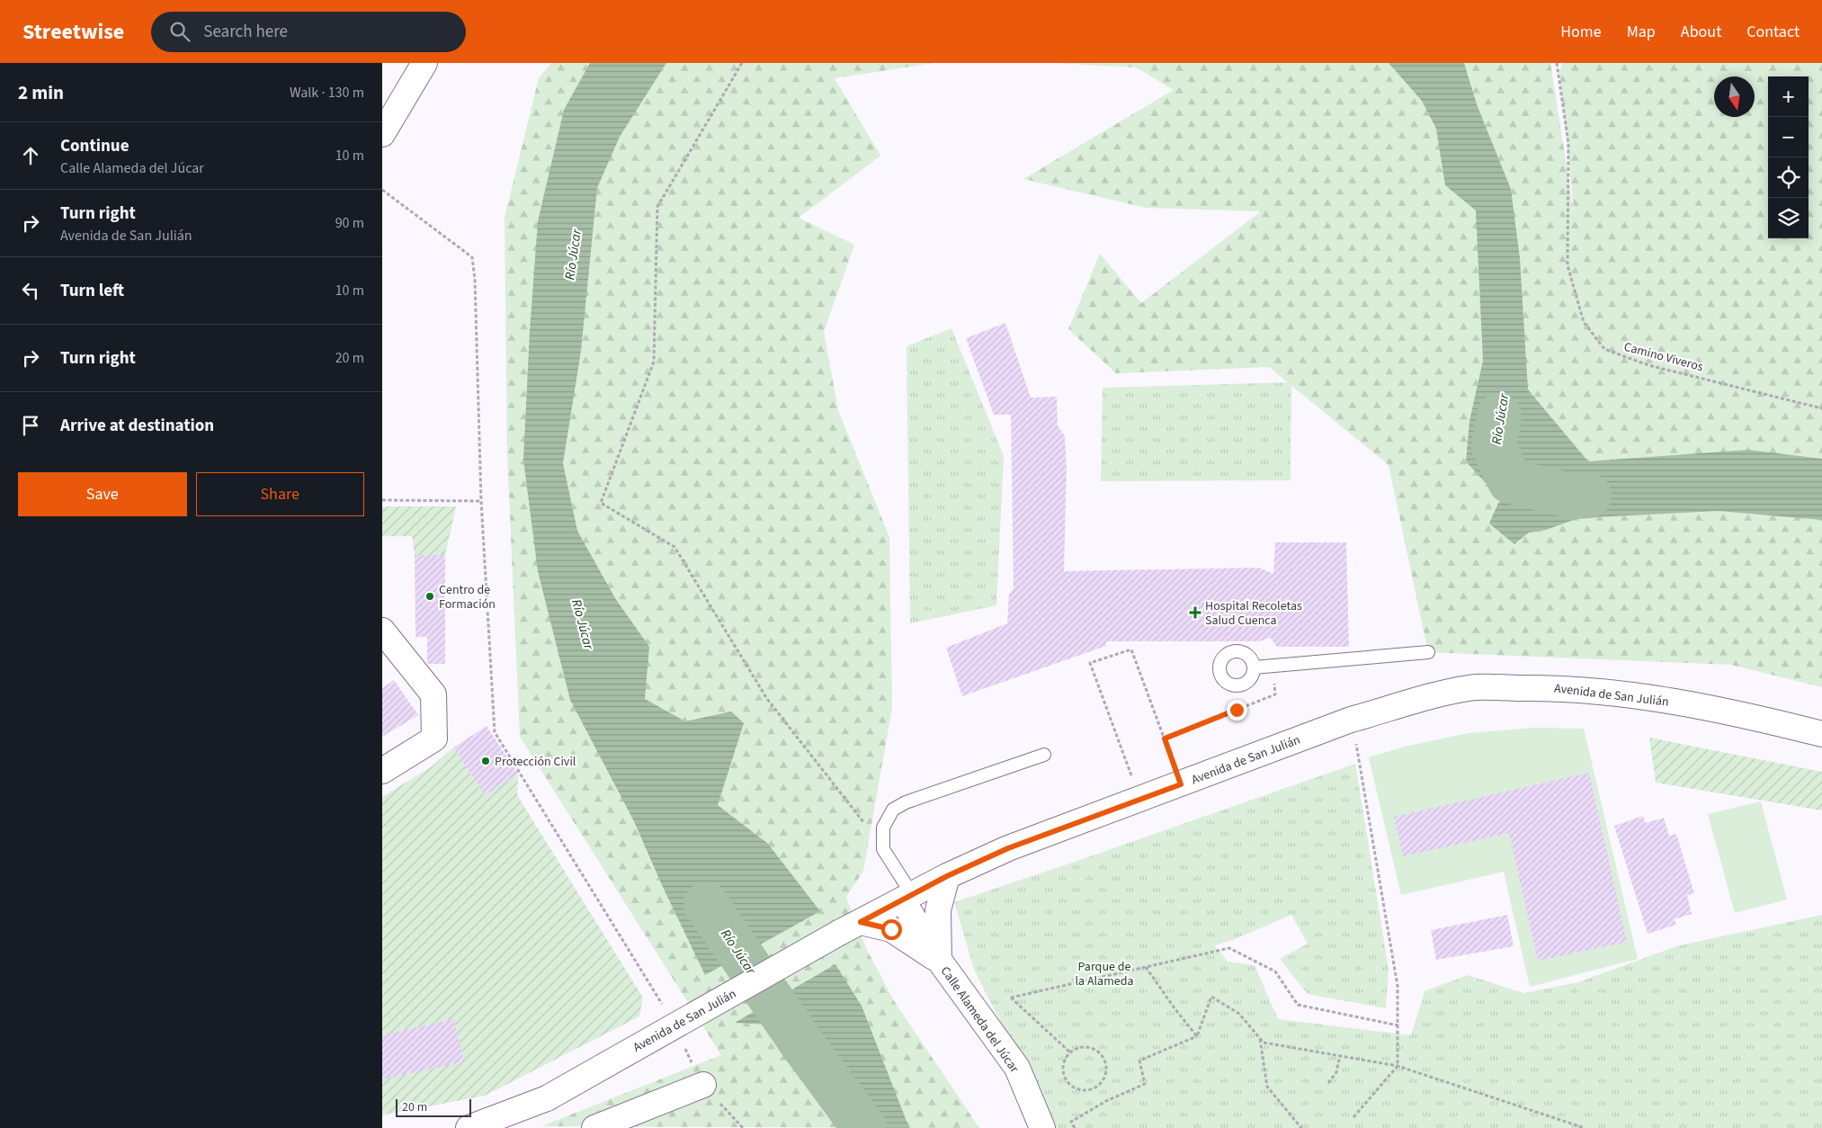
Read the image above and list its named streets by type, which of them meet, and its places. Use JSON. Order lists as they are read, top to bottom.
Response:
{
  "streets": {
    "street": ["Avenida de San Julián", "Calle Alameda del Júcar"],
    "path": ["Camino Viveros"]
  },
  "crossings": [
    ["Avenida de San Julián", "Calle Alameda del Júcar"]
  ],
  "water": ["Río Júcar"],
  "parks": ["Parque de la Alameda"],
  "places": {
    "other": ["Centro de Formación", "Protección Civil"],
    "health": ["Hospital Recoletas Salud Cuenca"]
  },
  "scale_bar": "20 m",
  "north": "bottom",
  "page": {
    "header": "Streetwise",
    "search": "Search here",
    "nav": [
      "Home",
      "Map",
      "About",
      "Contact"
    ],
    "heading": ["2 min", "Walk · 130 m"],
    "map_buttons": ["+", "−"],
    "list": [
      ["Continue", "Calle Alameda del Júcar", "10 m"],
      ["Turn right", "Avenida de San Julián", "90 m"],
      ["Turn left", "10 m"],
      ["Turn right", "20 m"],
      "Arrive at destination"
    ],
    "buttons": ["Save", "Share"],
    "scale": "20 m"
  }
}
